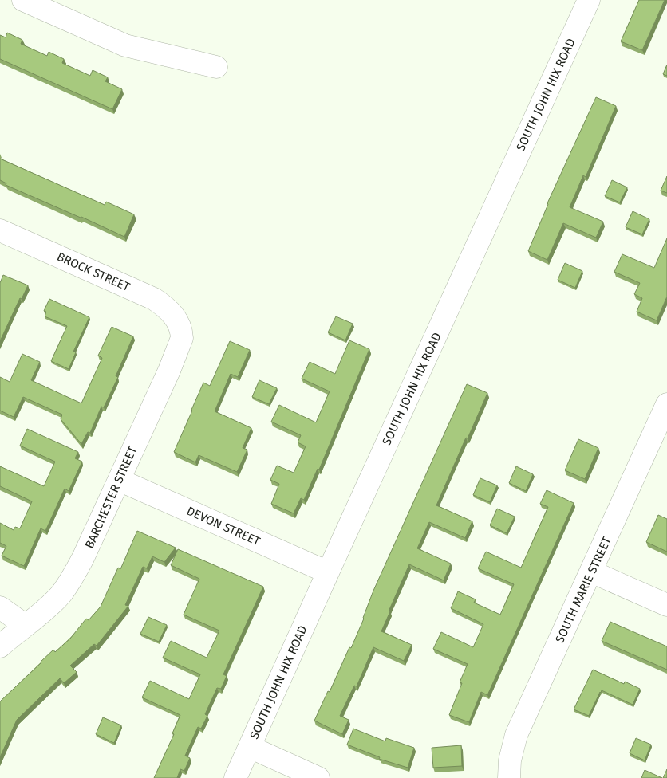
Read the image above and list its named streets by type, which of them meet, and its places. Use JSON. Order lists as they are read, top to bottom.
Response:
{
  "streets": {
    "street": [
      "SOUTH JOHN HIX ROAD",
      "BROCK STREET",
      "BARCHESTER STREET",
      "DEVON STREET",
      "SOUTH MARIE STREET"
    ]
  },
  "crossings": [
    ["SOUTH JOHN HIX ROAD", "DEVON STREET"],
    ["BROCK STREET", "BARCHESTER STREET"],
    ["BARCHESTER STREET", "DEVON STREET"]
  ]
}
